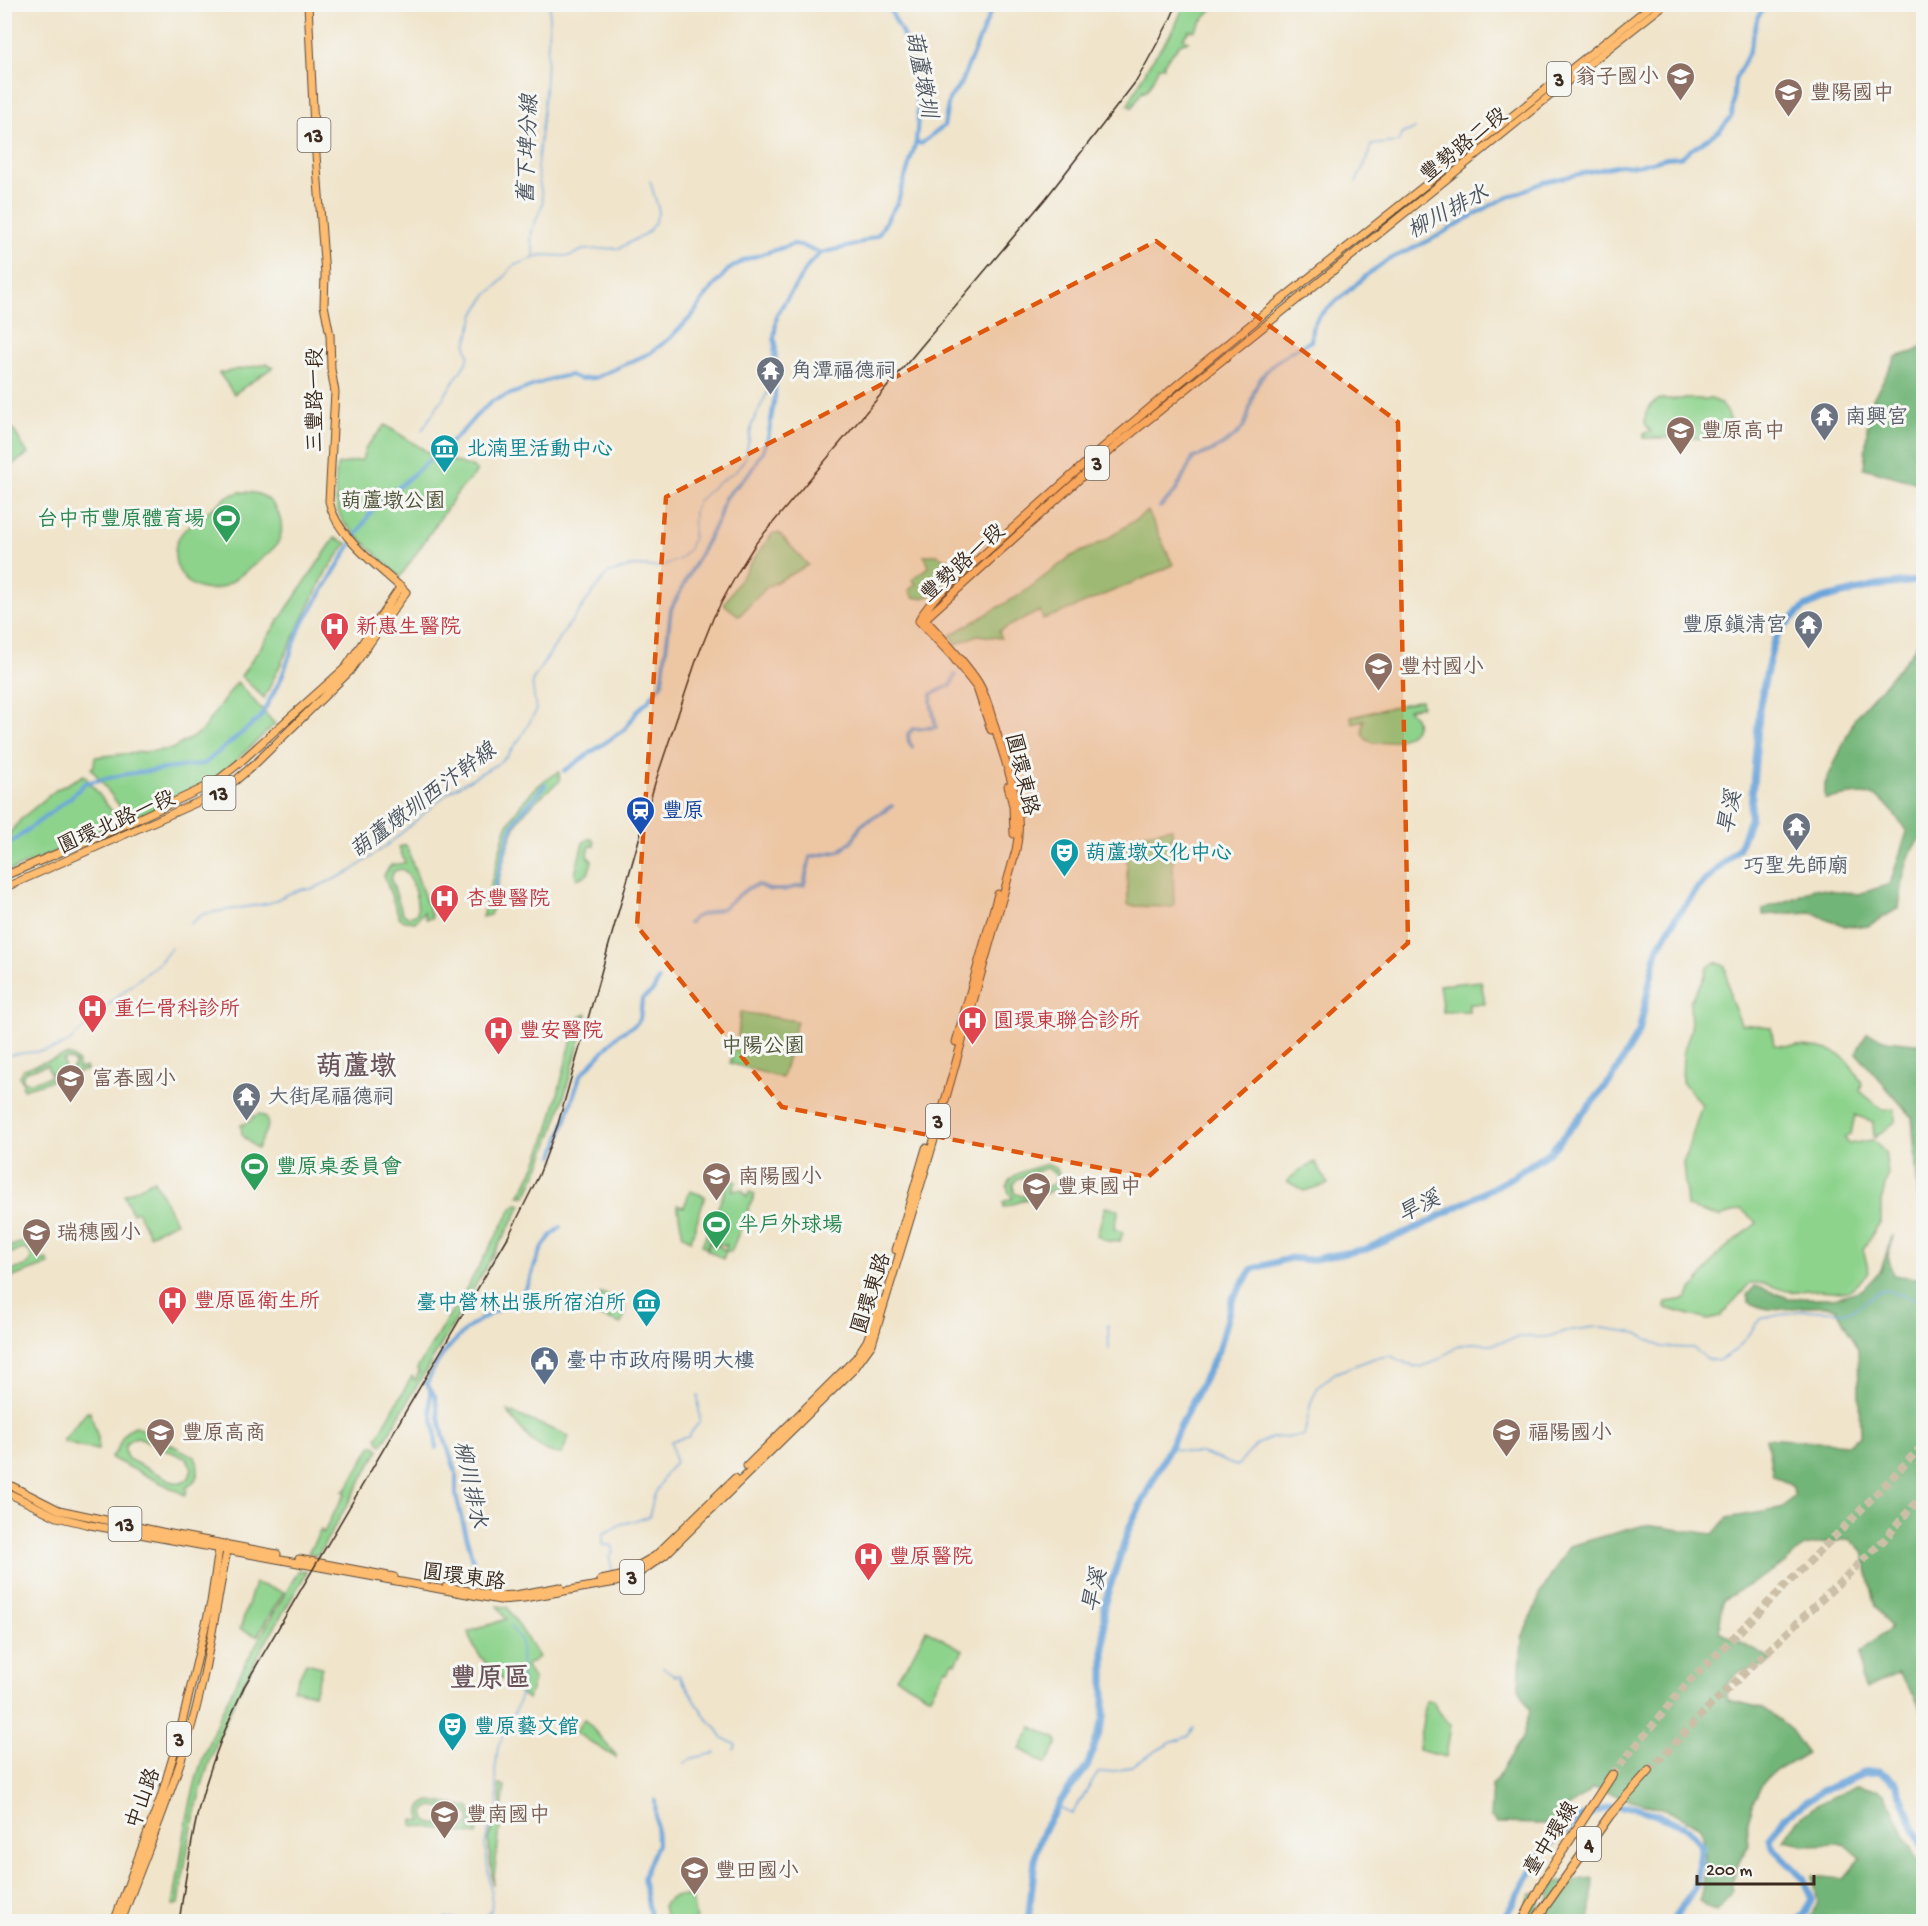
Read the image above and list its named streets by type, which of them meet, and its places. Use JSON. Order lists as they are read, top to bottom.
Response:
{
  "streets": {
    "highway": ["臺中環線", "4"],
    "main road": [
      "3",
      "13",
      "豐勢路二段",
      "三豐路一段",
      "豐勢路一段",
      "圓環東路",
      "圓環北路一段",
      "中山路"
    ]
  },
  "crossings": [
    ["13", "圓環東路"],
    ["13", "中山路"],
    ["豐勢路二段", "豐勢路一段"],
    ["三豐路一段", "圓環北路一段"],
    ["豐勢路一段", "圓環東路"],
    ["圓環東路", "中山路"]
  ],
  "districts": ["葫蘆墩", "豐原區"],
  "water": [
    "葫蘆墩圳",
    "舊下埤分線",
    "柳川排水",
    "葫蘆燉圳西汴幹線",
    "旱溪"
  ],
  "parks": ["葫蘆墩公園", "中陽公園"],
  "places": {
    "school or university": [
      "翁子國小",
      "豐陽國中",
      "豐原高中",
      "豐村國小",
      "富春國小",
      "南陽國小",
      "豐東國中",
      "瑞穗國小",
      "豐原高商",
      "福陽國小",
      "豐南國中",
      "豐田國小"
    ],
    "temple": [
      "角潭福德祠",
      "南興宮",
      "豐原鎮清宮",
      "巧聖先師廟",
      "大街尾福德祠"
    ],
    "museum": ["北湳里活動中心", "臺中營林出張所宿泊所"],
    "sports": ["台中市豐原體育場", "豐原桌委員會", "半戶外球場"],
    "hospital": [
      "新惠生醫院",
      "杏豐醫院",
      "重仁骨科診所",
      "圓環東聯合診所",
      "豐安醫院",
      "豐原區衛生所",
      "豐原醫院"
    ],
    "station": ["豐原"],
    "theatre": ["葫蘆墩文化中心", "豐原藝文館"],
    "public building": ["臺中市政府陽明大樓"]
  },
  "scale_bar": "200 m"
}
